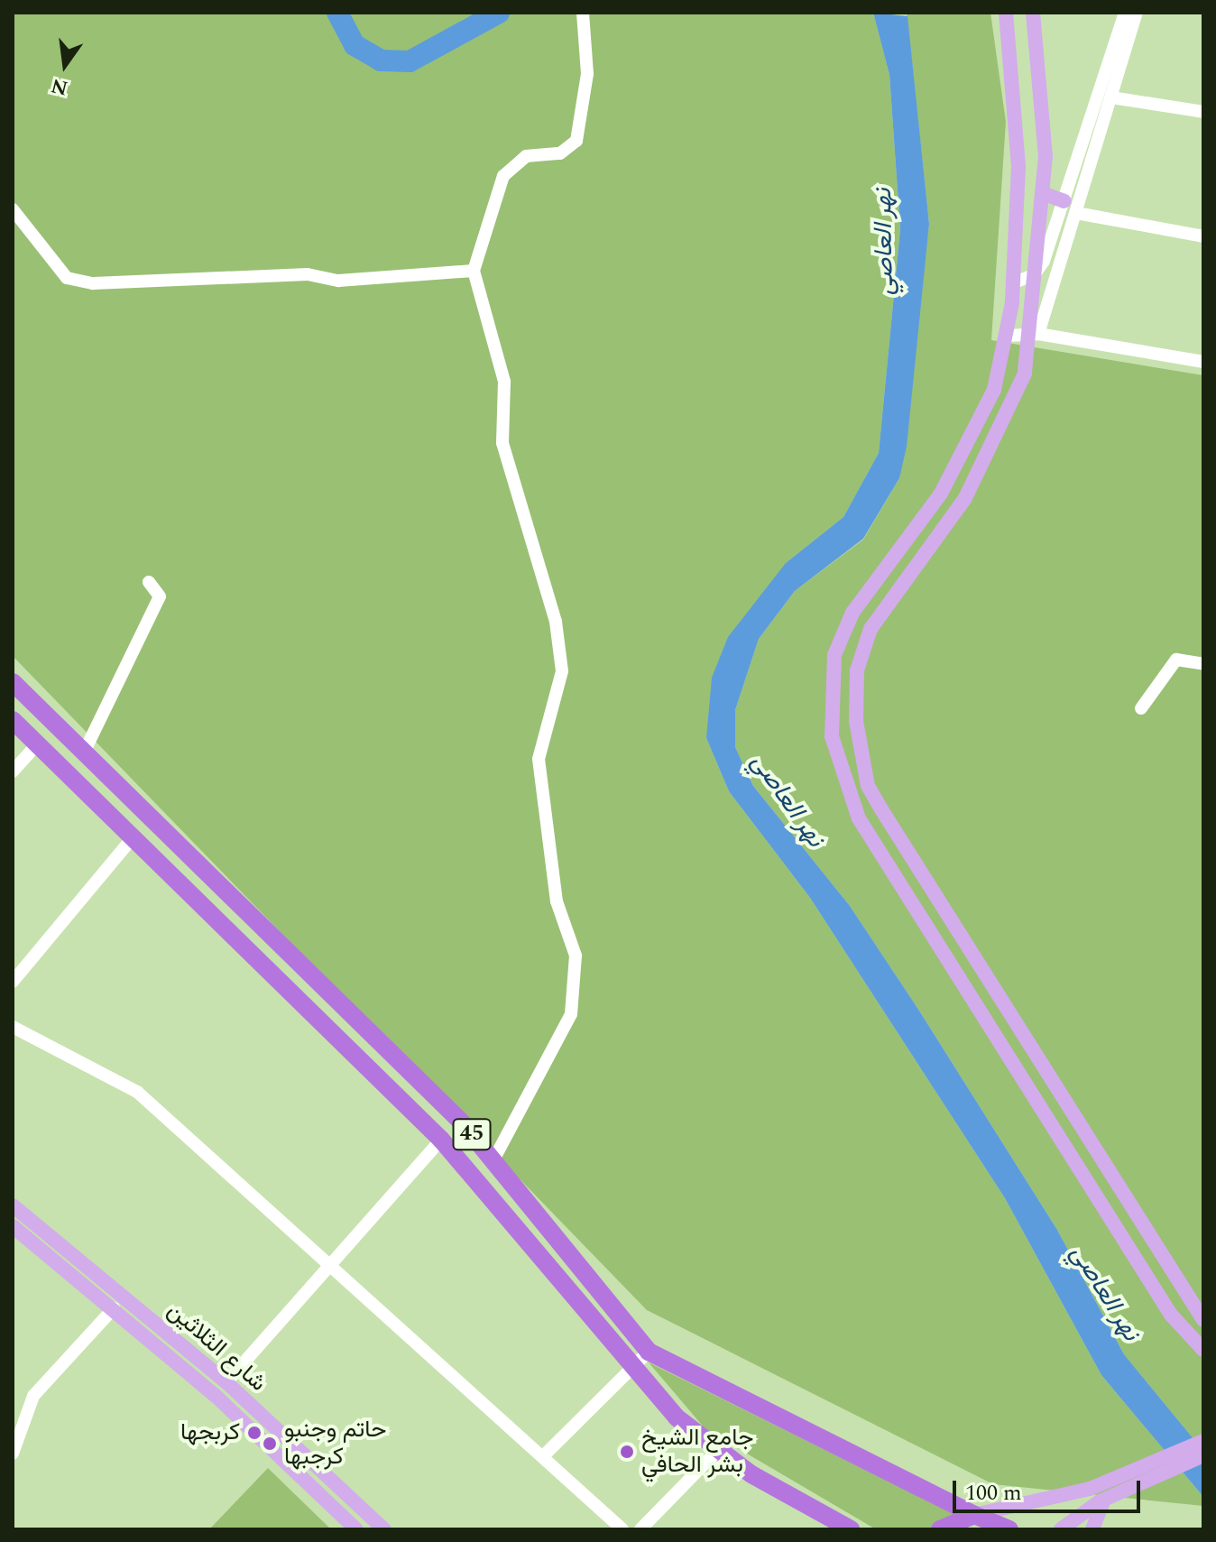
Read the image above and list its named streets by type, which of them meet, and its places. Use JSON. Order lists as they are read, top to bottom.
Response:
{
  "streets": {
    "highway": ["45"],
    "main road": ["شارع الثلاثين"]
  },
  "water": ["نهر العاصي"],
  "places": ["كربجها", "حاتم وجنبو كرجبها", "جامع الشيخ بشر الحافي"],
  "scale_bar": "100 m",
  "north": "bottom"
}
